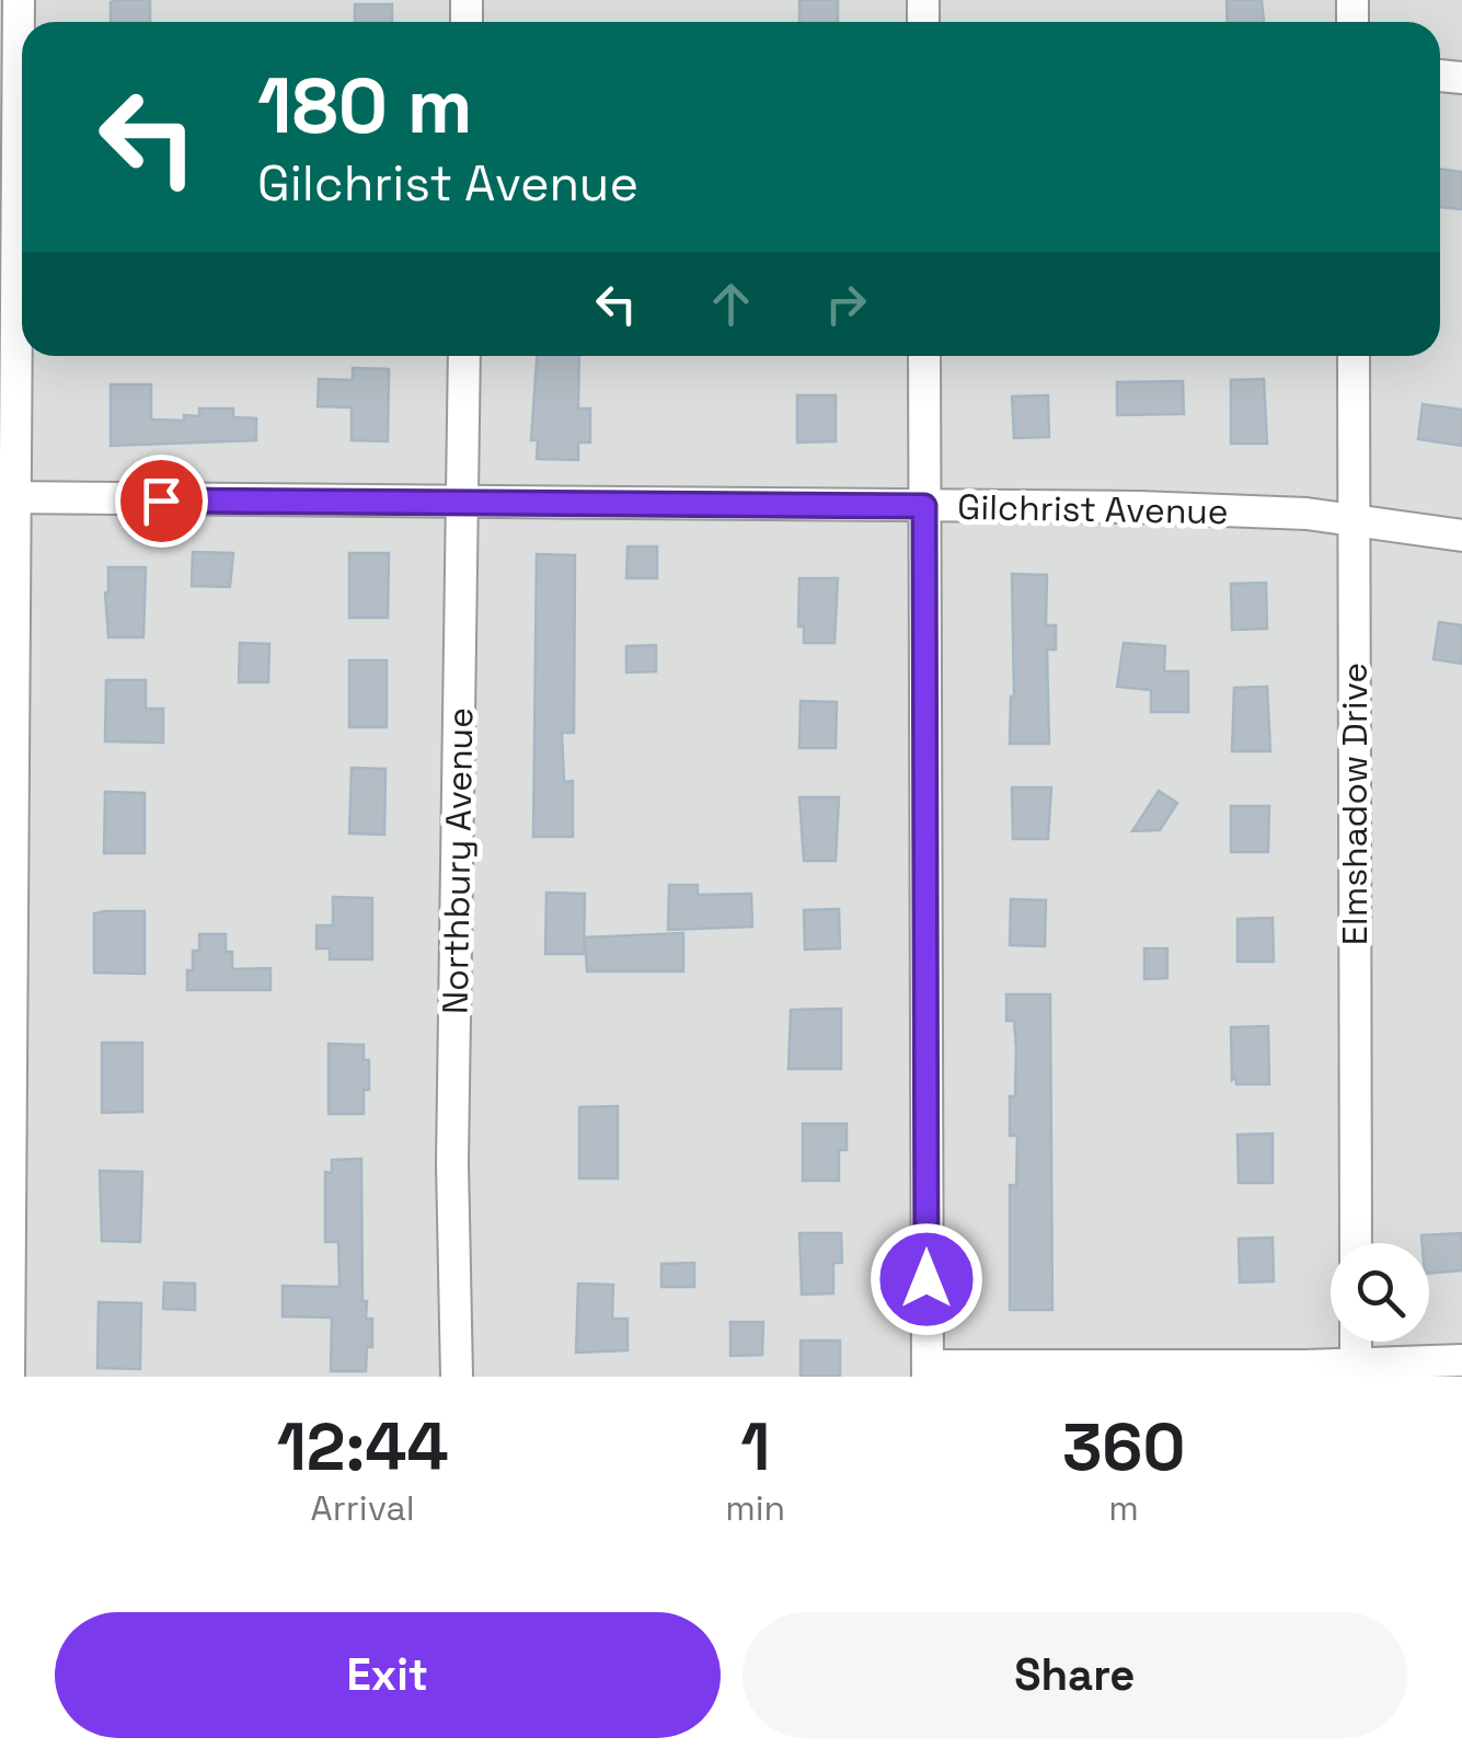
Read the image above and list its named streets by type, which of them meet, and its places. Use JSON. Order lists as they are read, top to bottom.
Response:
{
  "streets": {
    "street": ["Gilchrist Avenue", "Elmshadow Drive", "Northbury Avenue"]
  },
  "crossings": [
    ["Gilchrist Avenue", "Elmshadow Drive"],
    ["Gilchrist Avenue", "Northbury Avenue"]
  ],
  "page": {
    "turn": ["180 m", "Gilchrist Avenue"],
    "eta": [
      "12:44",
      "Arrival",
      "1",
      "min",
      "360",
      "m"
    ],
    "buttons": ["Exit", "Share"]
  }
}
